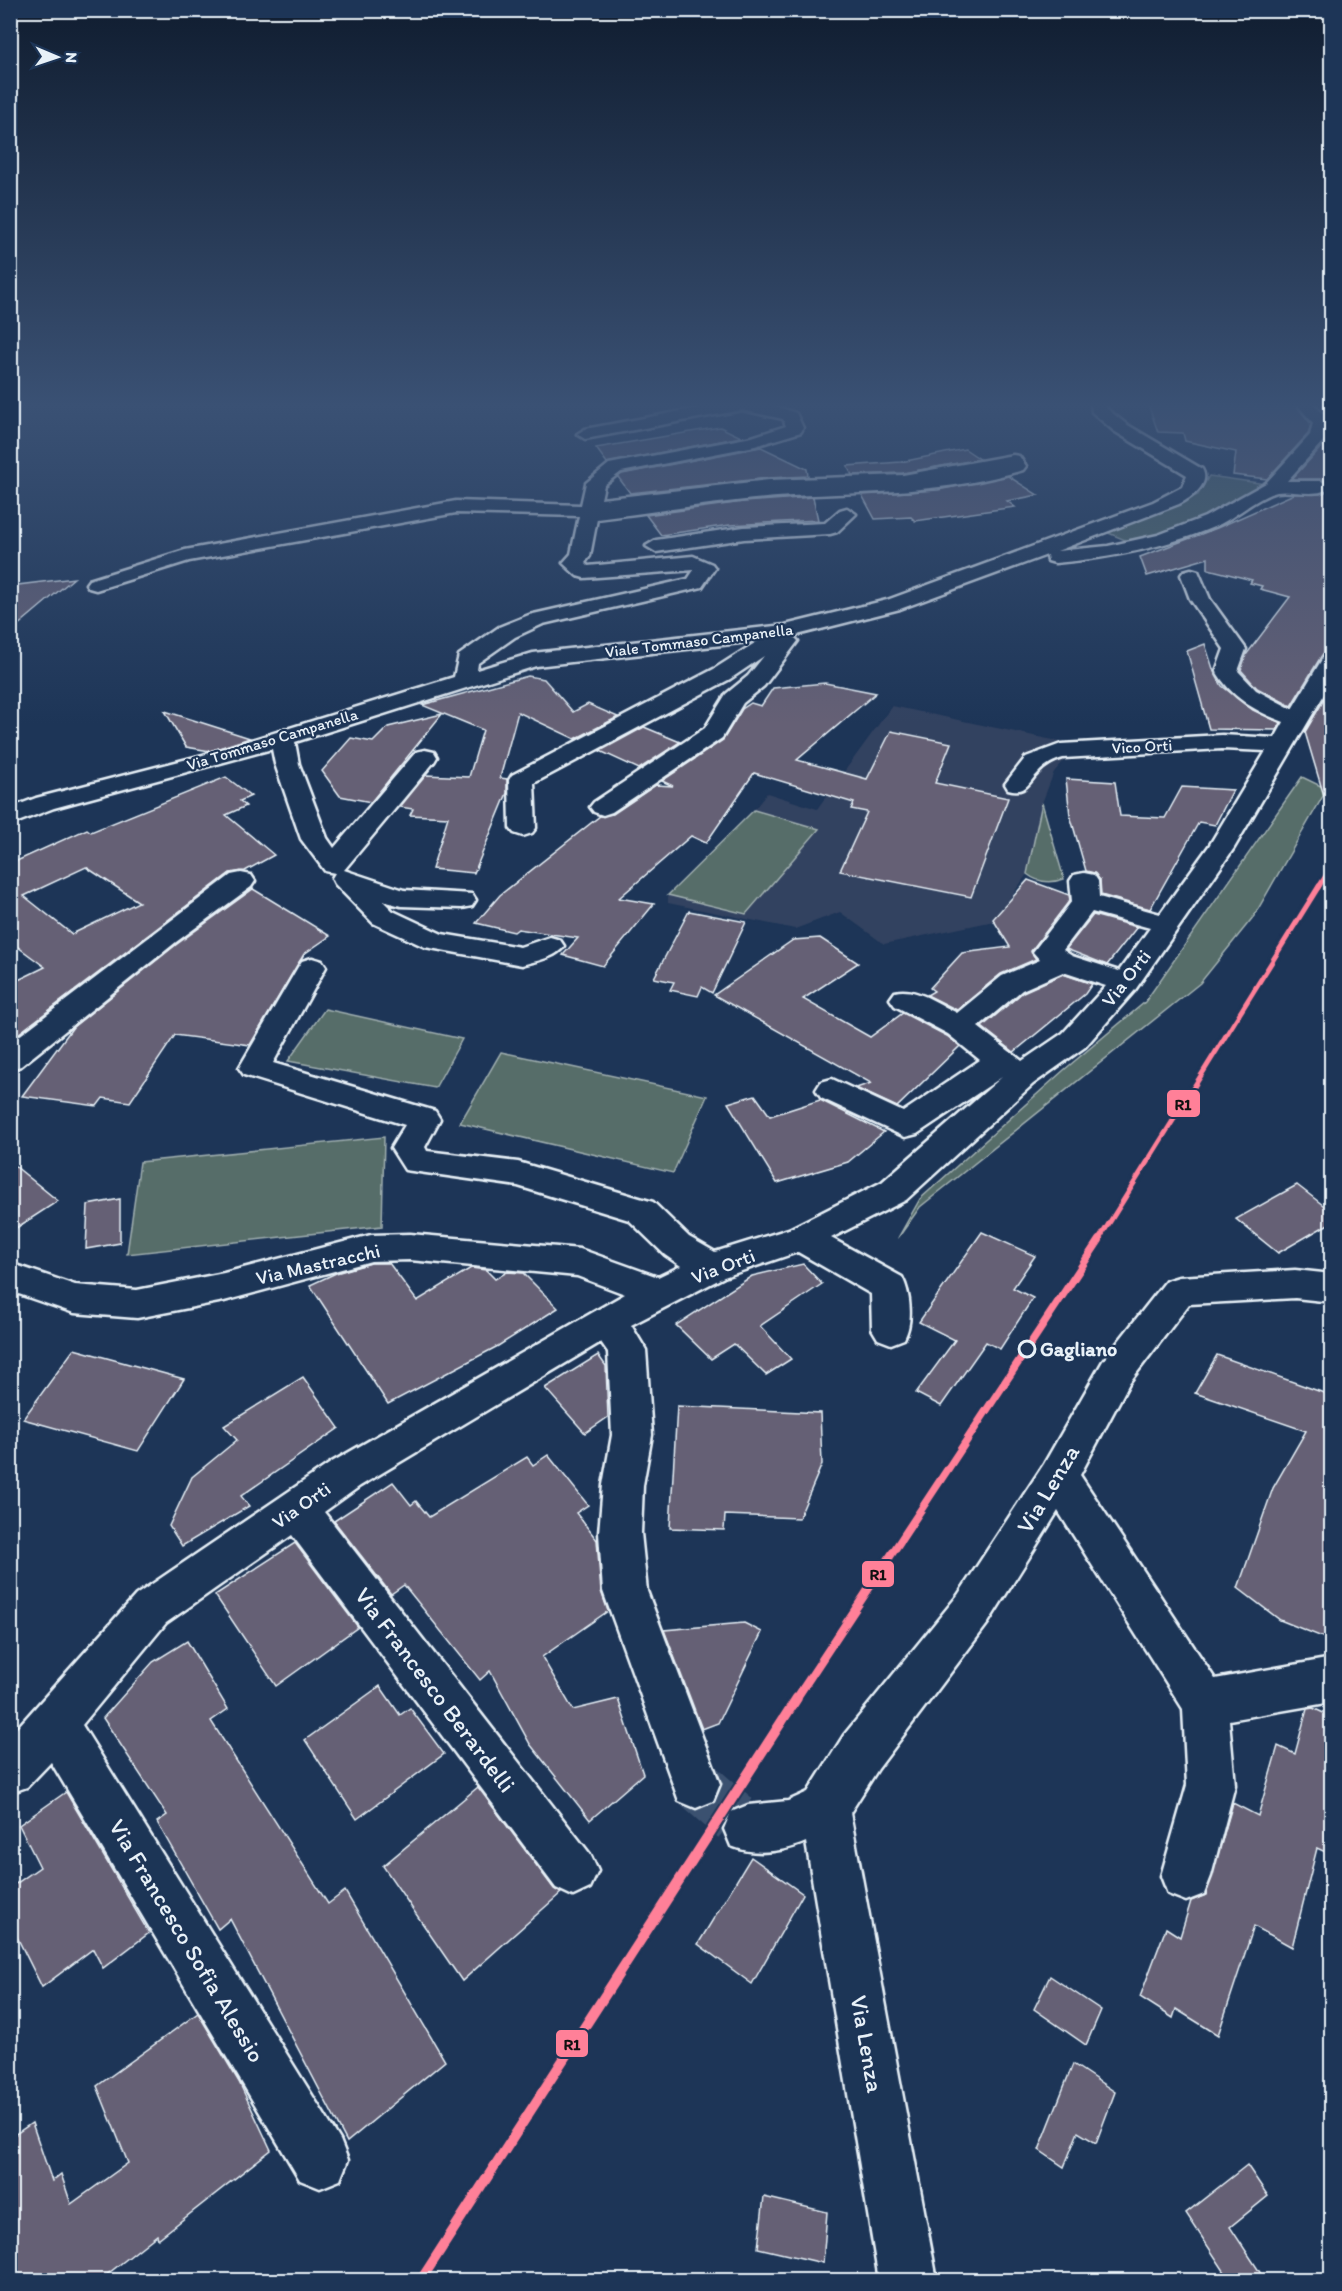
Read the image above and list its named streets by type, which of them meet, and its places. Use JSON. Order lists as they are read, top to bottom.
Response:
{
  "streets": {
    "street": [
      "Viale Tommaso Campanella",
      "Via Tommaso Campanella",
      "Vico Orti",
      "Via Orti",
      "Via Mastracchi",
      "Via Lenza",
      "Via Francesco Berardelli",
      "Via Francesco Sofia Alessio"
    ]
  },
  "crossings": [
    ["Viale Tommaso Campanella", "Via Tommaso Campanella"],
    ["Vico Orti", "Via Orti"],
    ["Via Orti", "Via Mastracchi"],
    ["Via Orti", "Via Francesco Berardelli"],
    ["Via Orti", "Via Francesco Sofia Alessio"]
  ],
  "places": ["Gagliano"],
  "lines": ["transit line R1"],
  "north": "right"
}
